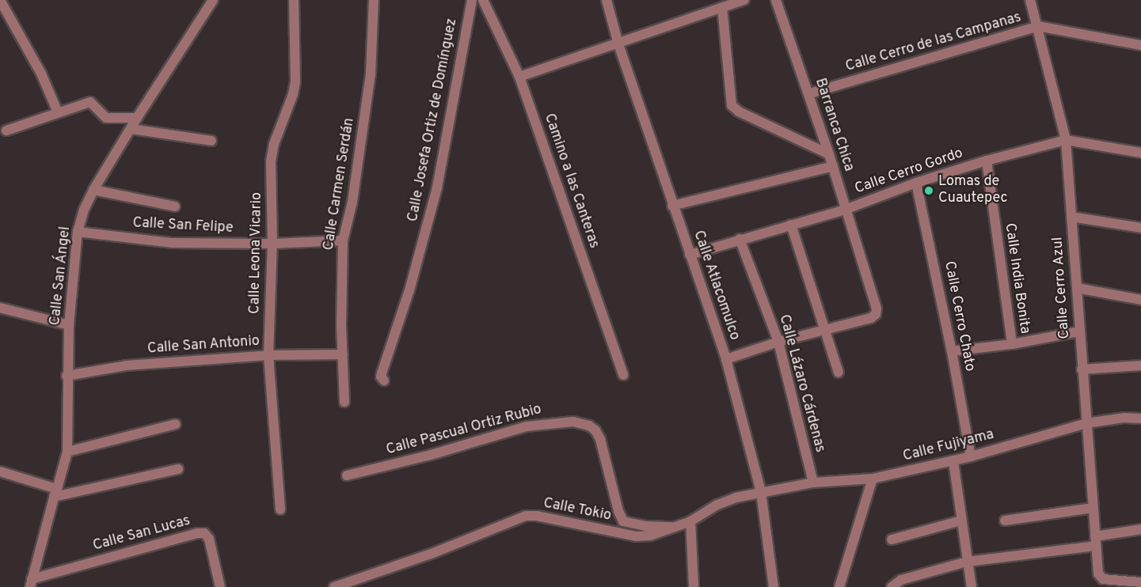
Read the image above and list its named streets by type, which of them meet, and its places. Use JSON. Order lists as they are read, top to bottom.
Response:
{
  "streets": {
    "street": [
      "Calle Cerro de las Campanas",
      "Calle Josefa Ortiz de Domínguez",
      "Barranca Chica",
      "Calle Cerro Gordo",
      "Camino a las Canteras",
      "Calle Carmen Serdán",
      "Calle San Felipe",
      "Calle Leona Vicario",
      "Calle San Ángel",
      "Calle India Bonita",
      "Calle Atlacomulco",
      "Calle Cerro Azul",
      "Calle Cerro Chato",
      "Calle San Antonio",
      "Calle Lázaro Cárdenas",
      "Calle Pascual Ortiz Rubio",
      "Calle Fujiyama",
      "Calle Tokio",
      "Calle San Lucas"
    ]
  },
  "crossings": [
    ["Calle Cerro de las Campanas", "Barranca Chica"],
    ["Calle Cerro de las Campanas", "Calle Cerro Azul"],
    ["Barranca Chica", "Calle Cerro Gordo"],
    ["Calle Cerro Gordo", "Calle India Bonita"],
    ["Calle Cerro Gordo", "Calle Atlacomulco"],
    ["Calle Cerro Gordo", "Calle Cerro Azul"],
    ["Calle Cerro Gordo", "Calle Cerro Chato"],
    ["Calle Cerro Gordo", "Calle Lázaro Cárdenas"],
    ["Calle Carmen Serdán", "Calle San Felipe"],
    ["Calle Carmen Serdán", "Calle San Antonio"],
    ["Calle San Felipe", "Calle Leona Vicario"],
    ["Calle San Felipe", "Calle San Ángel"],
    ["Calle Leona Vicario", "Calle San Antonio"],
    ["Calle San Ángel", "Calle San Antonio"],
    ["Calle San Ángel", "Calle San Lucas"],
    ["Calle Atlacomulco", "Calle Fujiyama"],
    ["Calle Atlacomulco", "Calle Tokio"],
    ["Calle Cerro Azul", "Calle Fujiyama"],
    ["Calle Cerro Chato", "Calle Fujiyama"],
    ["Calle Lázaro Cárdenas", "Calle Fujiyama"],
    ["Calle Pascual Ortiz Rubio", "Calle Tokio"],
    ["Calle Fujiyama", "Calle Tokio"]
  ],
  "places": ["Lomas de Cuautepec"]
}
